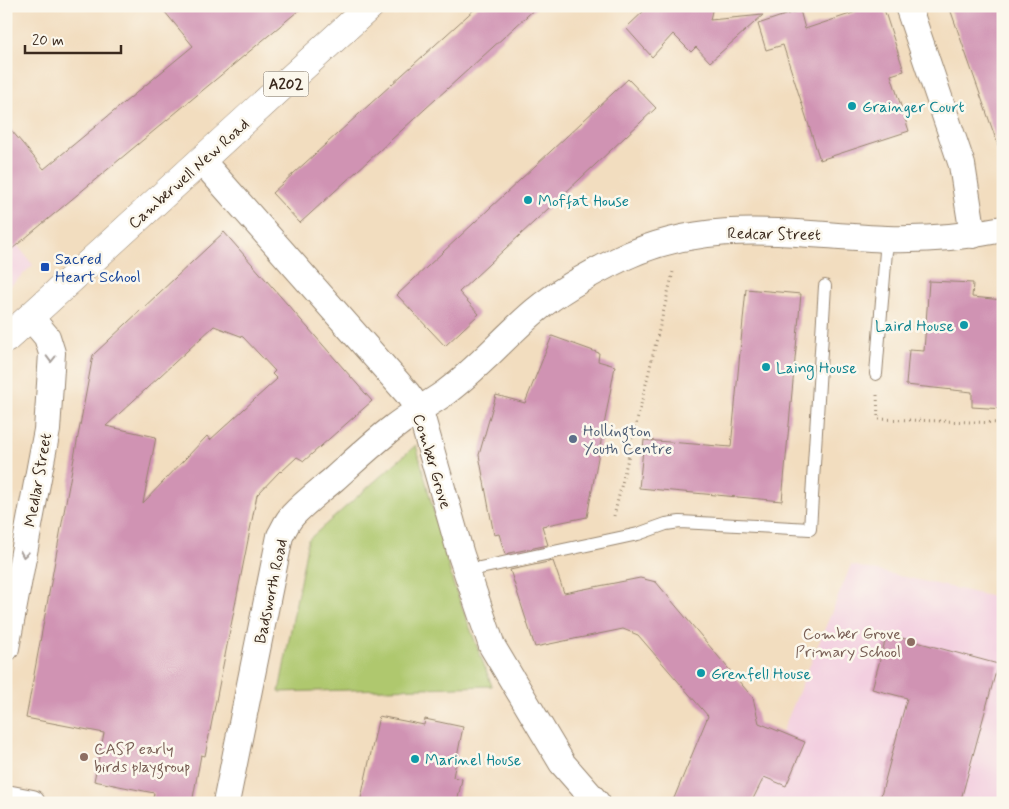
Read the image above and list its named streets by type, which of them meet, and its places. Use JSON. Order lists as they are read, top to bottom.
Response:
{
  "streets": {
    "highway": ["A202", "Camberwell New Road"],
    "street": [
      "Redcar Street",
      "Comber Grove",
      "Medlar Street",
      "Badsworth Road"
    ]
  },
  "crossings": [
    ["Camberwell New Road", "Comber Grove"],
    ["Camberwell New Road", "Medlar Street"],
    ["Redcar Street", "Comber Grove"],
    ["Redcar Street", "Badsworth Road"],
    ["Comber Grove", "Badsworth Road"]
  ],
  "one_way": ["Medlar Street"],
  "places": {
    "other": [
      "Grainger Court",
      "Moffat House",
      "Laird House",
      "Laing House",
      "Hollington Youth Centre",
      "Comber Grove Primary School",
      "Grenfell House",
      "CASP early birds playgroup",
      "Marinel House"
    ],
    "transit": ["Sacred Heart School"]
  },
  "scale_bar": "20 m"
}
